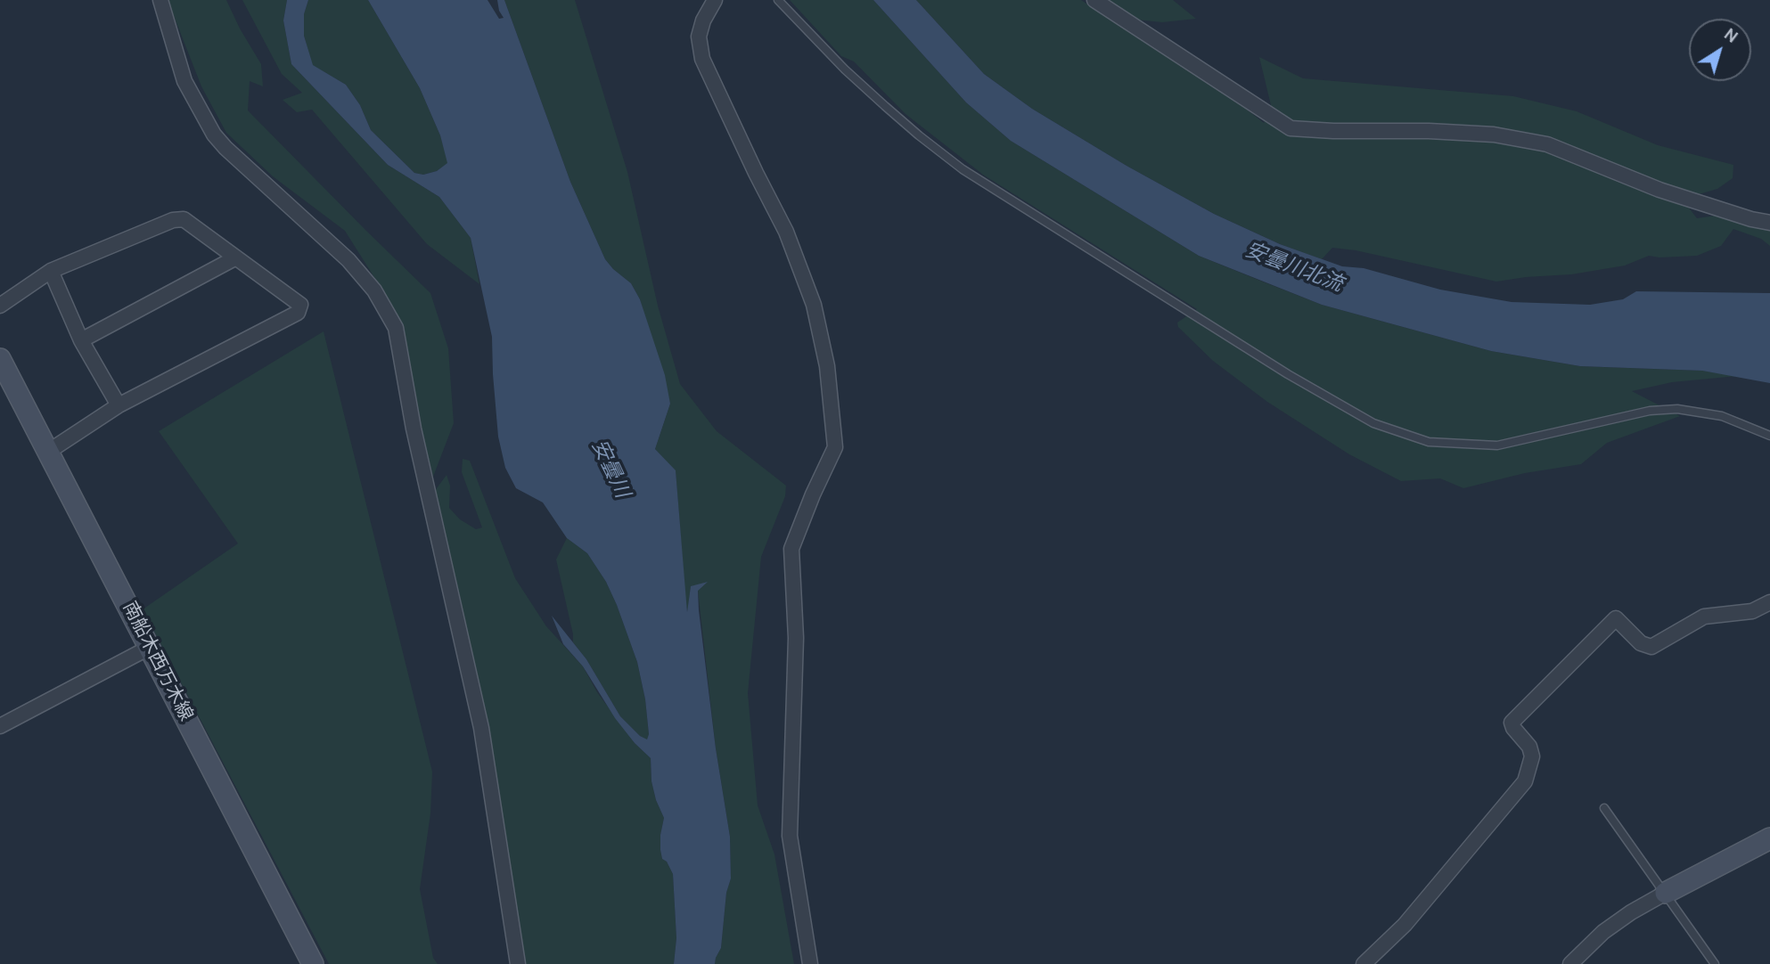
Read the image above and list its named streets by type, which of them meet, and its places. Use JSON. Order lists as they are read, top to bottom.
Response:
{
  "streets": {
    "main road": ["南船木西万木線"]
  },
  "water": ["安曇川北流", "安曇川"],
  "north": "top right"
}
